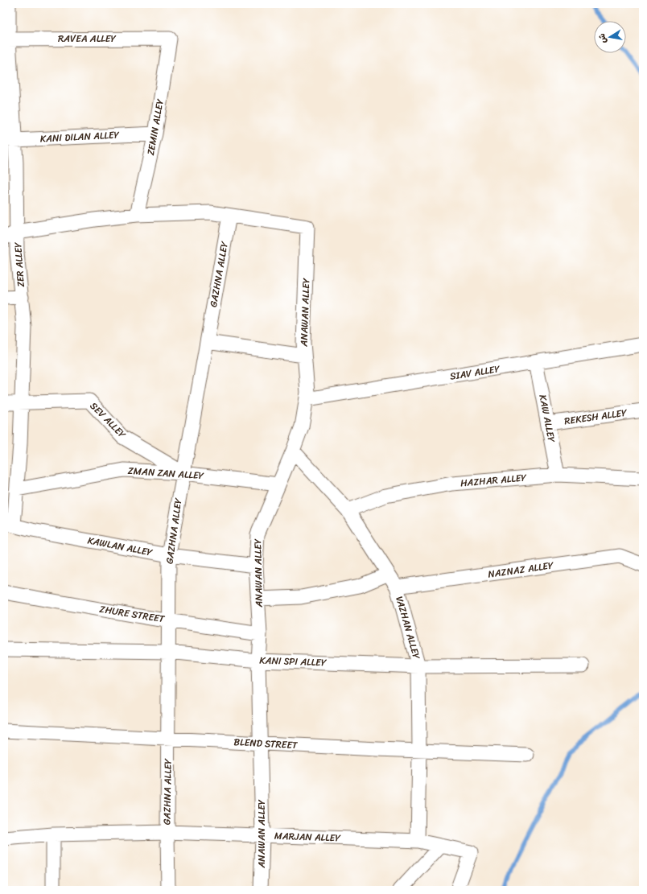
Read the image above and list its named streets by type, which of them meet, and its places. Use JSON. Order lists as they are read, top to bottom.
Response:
{
  "streets": {
    "street": [
      "RAVEA ALLEY",
      "ZEMIN ALLEY",
      "KANI DILAN ALLEY",
      "ZER ALLEY",
      "GAZHNA ALLEY",
      "ANAWAN ALLEY",
      "SIAV ALLEY",
      "REKESH ALLEY",
      "KAW ALLEY",
      "SEV ALLEY",
      "ZMAN ZAN ALLEY",
      "HAZHAR ALLEY",
      "KAWLAN ALLEY",
      "NAZNAZ ALLEY",
      "ZHURE STREET",
      "VAZHAN ALLEY",
      "KANI SPI ALLEY",
      "BLEND STREET",
      "MARJAN ALLEY"
    ]
  },
  "crossings": [
    ["RAVEA ALLEY", "ZEMIN ALLEY"],
    ["RAVEA ALLEY", "ZER ALLEY"],
    ["ZEMIN ALLEY", "KANI DILAN ALLEY"],
    ["KANI DILAN ALLEY", "ZER ALLEY"],
    ["ZER ALLEY", "SEV ALLEY"],
    ["ZER ALLEY", "ZMAN ZAN ALLEY"],
    ["ZER ALLEY", "KAWLAN ALLEY"],
    ["GAZHNA ALLEY", "ANAWAN ALLEY"],
    ["GAZHNA ALLEY", "SEV ALLEY"],
    ["GAZHNA ALLEY", "ZMAN ZAN ALLEY"],
    ["GAZHNA ALLEY", "KAWLAN ALLEY"],
    ["GAZHNA ALLEY", "ZHURE STREET"],
    ["GAZHNA ALLEY", "KANI SPI ALLEY"],
    ["GAZHNA ALLEY", "BLEND STREET"],
    ["GAZHNA ALLEY", "MARJAN ALLEY"],
    ["ANAWAN ALLEY", "SIAV ALLEY"],
    ["ANAWAN ALLEY", "ZMAN ZAN ALLEY"],
    ["ANAWAN ALLEY", "KAWLAN ALLEY"],
    ["ANAWAN ALLEY", "ZHURE STREET"],
    ["ANAWAN ALLEY", "VAZHAN ALLEY"],
    ["ANAWAN ALLEY", "KANI SPI ALLEY"],
    ["ANAWAN ALLEY", "BLEND STREET"],
    ["ANAWAN ALLEY", "MARJAN ALLEY"],
    ["SIAV ALLEY", "KAW ALLEY"],
    ["REKESH ALLEY", "KAW ALLEY"],
    ["KAW ALLEY", "HAZHAR ALLEY"],
    ["SEV ALLEY", "ZMAN ZAN ALLEY"],
    ["HAZHAR ALLEY", "VAZHAN ALLEY"],
    ["NAZNAZ ALLEY", "VAZHAN ALLEY"],
    ["VAZHAN ALLEY", "KANI SPI ALLEY"],
    ["VAZHAN ALLEY", "BLEND STREET"],
    ["VAZHAN ALLEY", "MARJAN ALLEY"]
  ],
  "north": "left"
}
